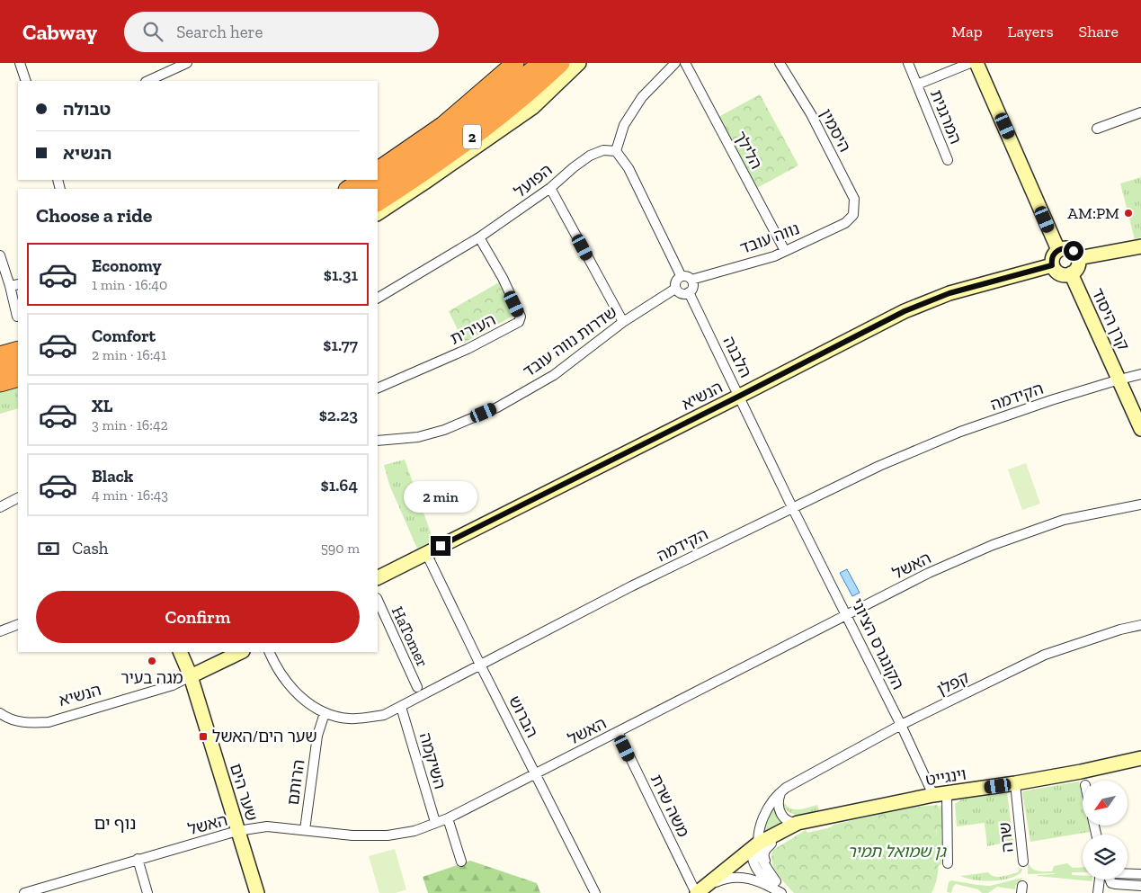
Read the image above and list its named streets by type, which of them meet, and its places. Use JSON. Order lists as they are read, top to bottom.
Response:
{
  "streets": {
    "highway": ["2"],
    "street": [
      "המרגנית",
      "היסמין",
      "הלילך",
      "הפועל",
      "נווה עובד",
      "קרן היסוד",
      "העירית",
      "שדרות נווה עובד",
      "הלבנה",
      "הנשיא",
      "הקידמה",
      "האשל",
      "HaTomer",
      "הקונגרס הציוני",
      "קפלן",
      "הברוש",
      "השיקמה",
      "וינגייט",
      "הרותם",
      "שער הים",
      "משה שרת",
      "שרה"
    ]
  },
  "crossings": [
    ["היסמין", "נווה עובד"],
    ["הלילך", "נווה עובד"],
    ["הפועל", "העירית"],
    ["נווה עובד", "שדרות נווה עובד"],
    ["נווה עובד", "הלבנה"],
    ["קרן היסוד", "הנשיא"],
    ["קרן היסוד", "הקידמה"],
    ["שדרות נווה עובד", "הלבנה"],
    ["הלבנה", "הנשיא"],
    ["הלבנה", "הקידמה"],
    ["הלבנה", "הקונגרס הציוני"],
    ["הנשיא", "הברוש"],
    ["הנשיא", "שער הים"],
    ["הקידמה", "הקונגרס הציוני"],
    ["הקידמה", "הברוש"],
    ["הקידמה", "השיקמה"],
    ["הקידמה", "הרותם"],
    ["האשל", "הקונגרס הציוני"],
    ["האשל", "הברוש"],
    ["האשל", "השיקמה"],
    ["האשל", "הרותם"],
    ["האשל", "שער הים"],
    ["האשל", "משה שרת"],
    ["הקונגרס הציוני", "קפלן"],
    ["הקונגרס הציוני", "וינגייט"],
    ["קפלן", "וינגייט"],
    ["וינגייט", "שרה"]
  ],
  "districts": ["נוף ים"],
  "parks": ["גן שמואל תמיר"],
  "places": {
    "other": ["AM:PM", "מגה בעיר"],
    "transit": ["שער הים/האשל"]
  },
  "north": "bottom left",
  "page": {
    "header": "Cabway",
    "search": "Search here",
    "nav": ["Map", "Layers", "Share"],
    "banner": ["טבולה", "הנשיא"],
    "heading": "Choose a ride",
    "list": [
      {
        "name": "Economy",
        "note": "1 min · 16:40",
        "value": "$1.31"
      },
      {
        "name": "Comfort",
        "note": "2 min · 16:41",
        "value": "$1.77"
      },
      {
        "name": "XL",
        "note": "3 min · 16:42",
        "value": "$2.23"
      },
      {
        "name": "Black",
        "note": "4 min · 16:43",
        "value": "$1.64"
      }
    ],
    "bubble": "2 min",
    "pay": ["Cash", "590 m"],
    "buttons": "Confirm"
  }
}
